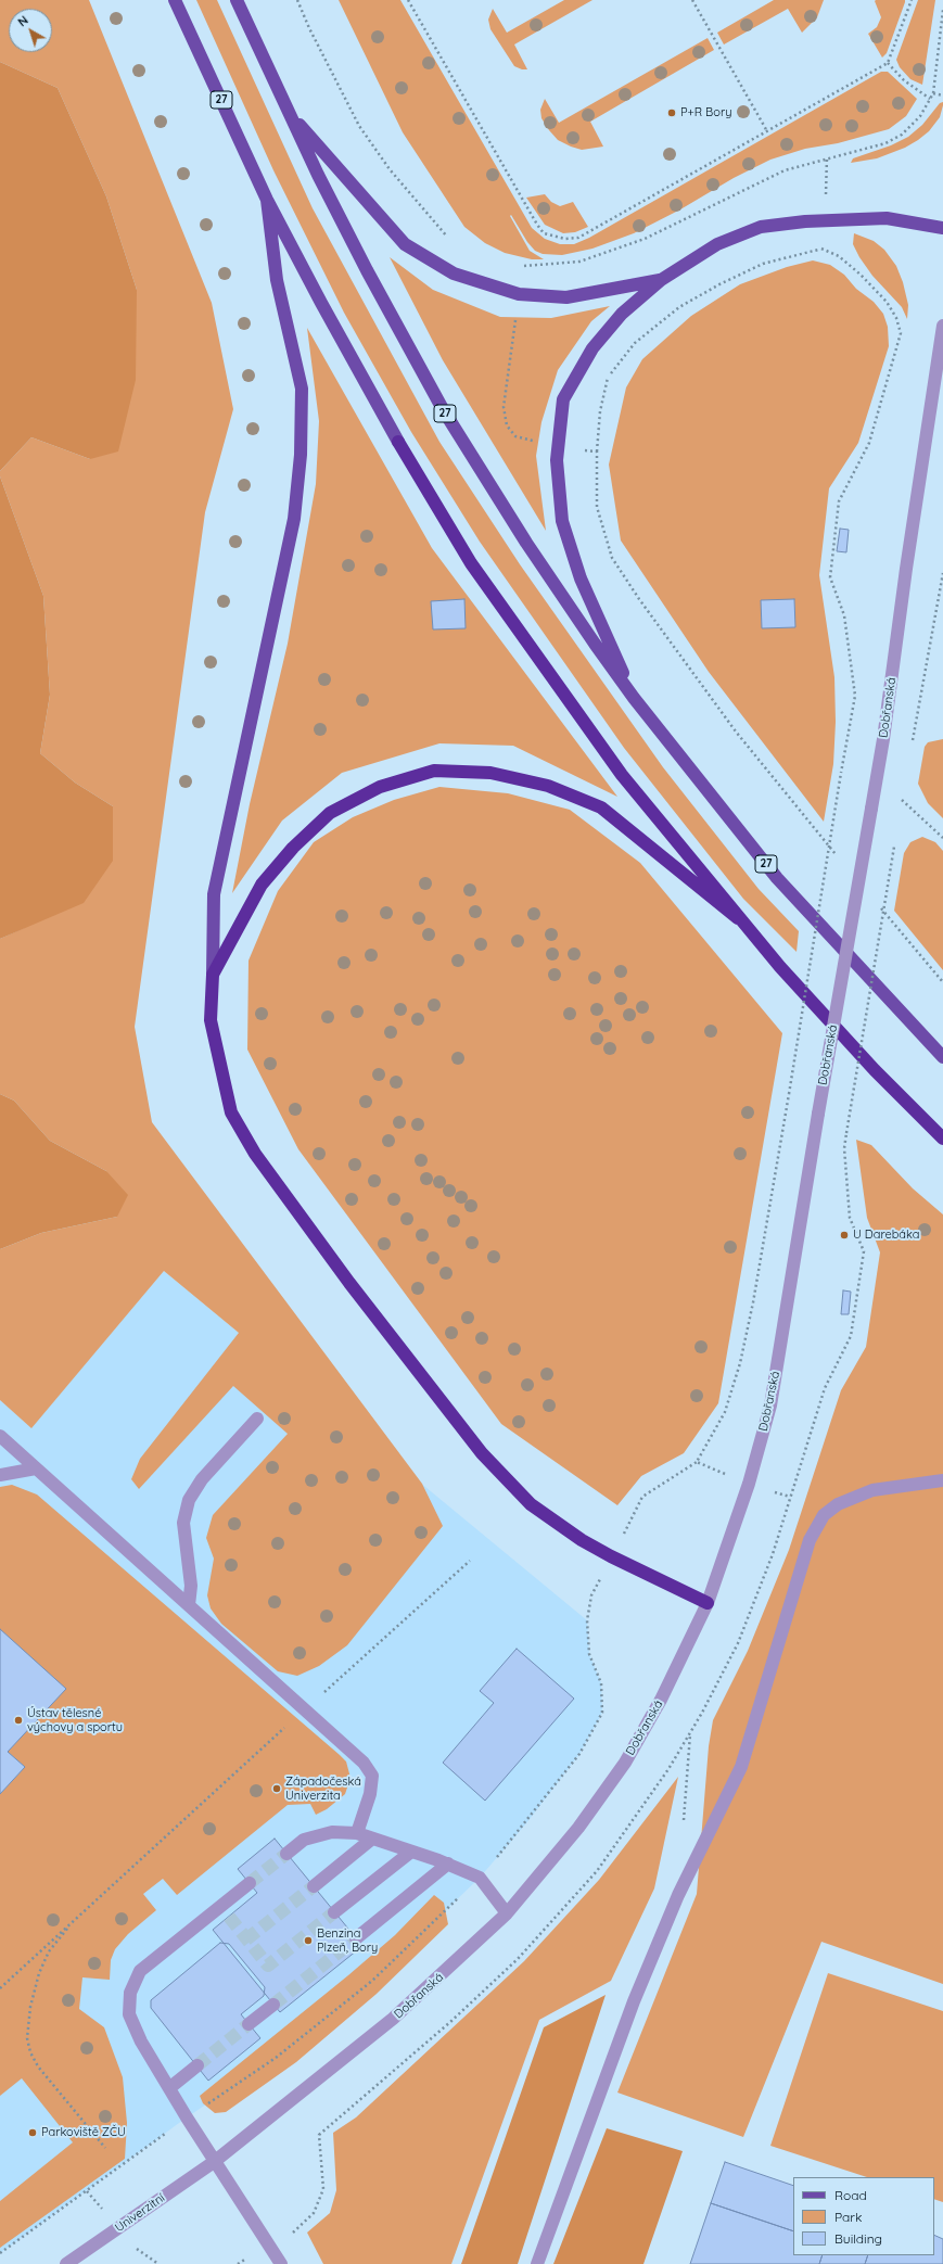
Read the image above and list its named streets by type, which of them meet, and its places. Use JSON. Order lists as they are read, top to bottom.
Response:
{
  "streets": {
    "highway": ["27"],
    "street": ["Dobřanská", "Univerzitní"]
  },
  "crossings": [
    ["Dobřanská", "Univerzitní"]
  ],
  "places": [
    "P+R Bory",
    "U Darebáka",
    "Ústav tělesné výchovy a sportu",
    "Západočeská Univerzita",
    "Benzina Plzeň, Bory",
    "Parkoviště ZČU"
  ],
  "legend": ["Road", "Park", "Building"],
  "north": "top left"
}
